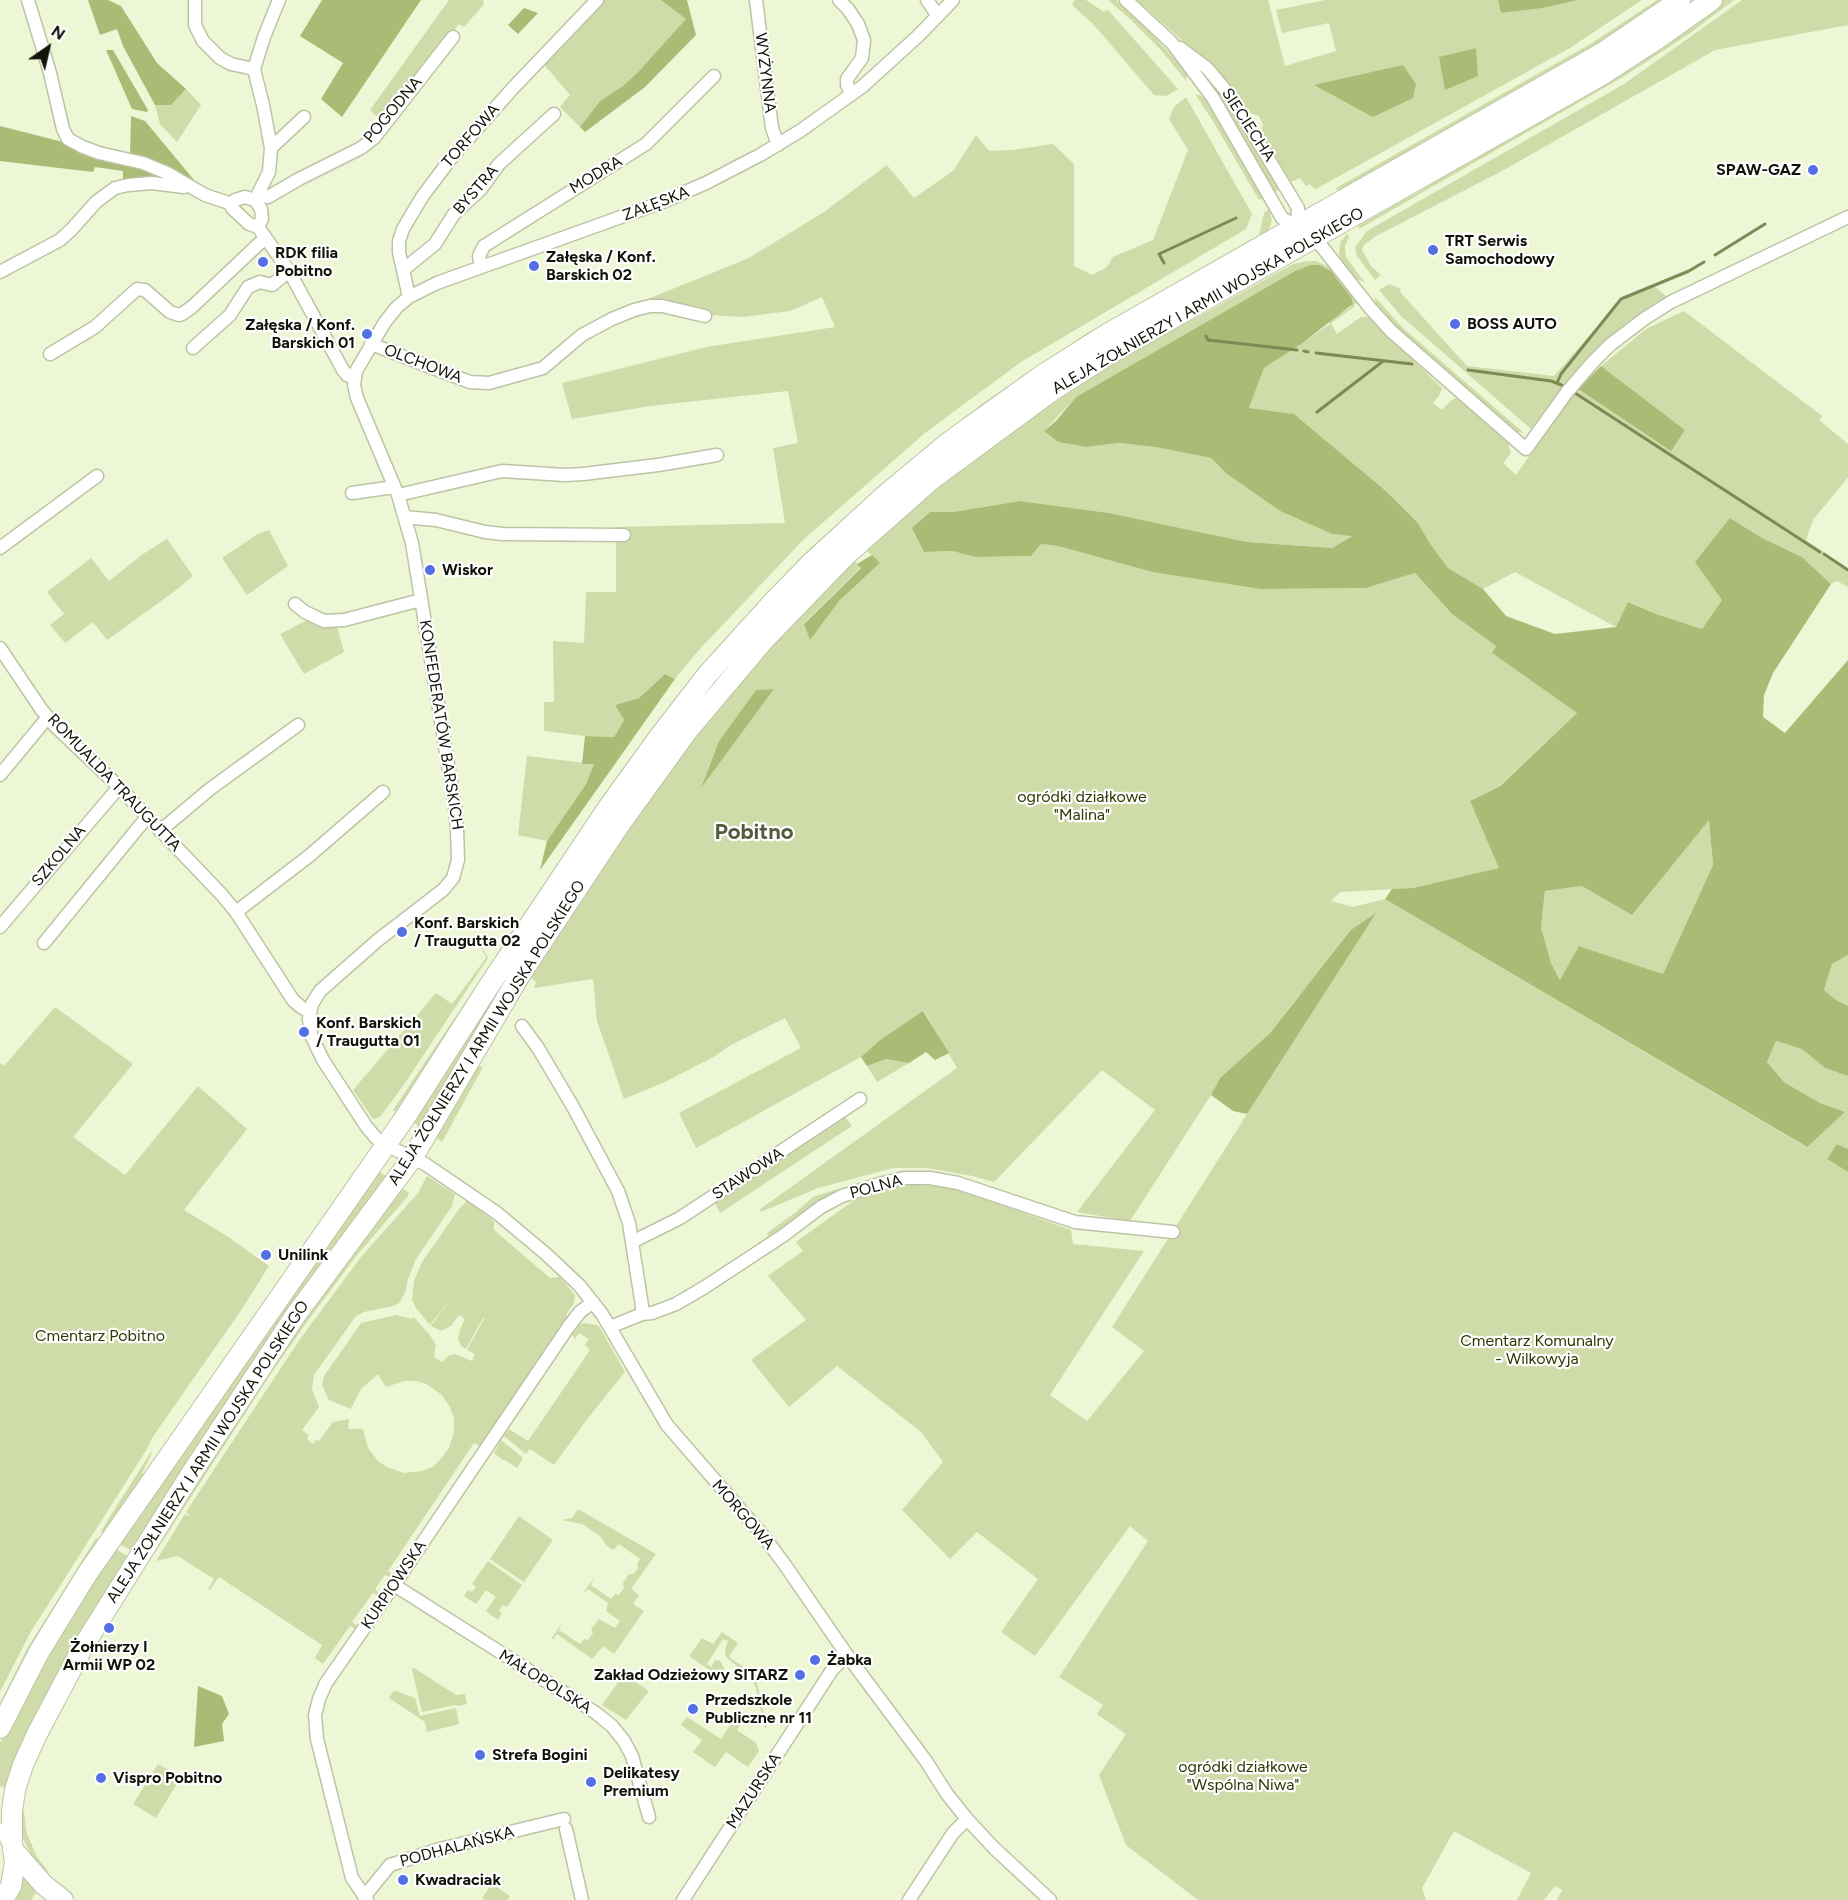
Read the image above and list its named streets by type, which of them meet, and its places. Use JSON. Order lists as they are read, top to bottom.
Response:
{
  "streets": {
    "main road": ["ALEJA ŻOŁNIERZY I ARMII WOJSKA POLSKIEGO"],
    "street": [
      "WYŻYNNA",
      "POGODNA",
      "SIECIECHA",
      "TORFOWA",
      "MODRA",
      "BYSTRA",
      "ZAŁĘSKA",
      "OLCHOWA",
      "KONFEDERATÓW BARSKICH",
      "ROMUALDA TRAUGUTTA",
      "SZKOLNA",
      "STAWOWA",
      "POLNA",
      "MORGOWA",
      "KURPIOWSKA",
      "MAŁOPOLSKA",
      "MAZURSKA",
      "PODHALAŃSKA"
    ]
  },
  "crossings": [
    ["WYŻYNNA", "ZAŁĘSKA"],
    ["SIECIECHA", "ALEJA ŻOŁNIERZY I ARMII WOJSKA POLSKIEGO"],
    ["TORFOWA", "BYSTRA"],
    ["TORFOWA", "ZAŁĘSKA"],
    ["MODRA", "ZAŁĘSKA"],
    ["ZAŁĘSKA", "OLCHOWA"],
    ["ZAŁĘSKA", "KONFEDERATÓW BARSKICH"],
    ["ALEJA ŻOŁNIERZY I ARMII WOJSKA POLSKIEGO", "MORGOWA"],
    ["KONFEDERATÓW BARSKICH", "ROMUALDA TRAUGUTTA"],
    ["ROMUALDA TRAUGUTTA", "SZKOLNA"],
    ["POLNA", "MORGOWA"],
    ["MORGOWA", "KURPIOWSKA"],
    ["MORGOWA", "MAZURSKA"],
    ["KURPIOWSKA", "MAŁOPOLSKA"],
    ["KURPIOWSKA", "PODHALAŃSKA"]
  ],
  "districts": ["Pobitno"],
  "parks": [
    "ogródki działkowe \"Malina\"",
    "Cmentarz Pobitno",
    "Cmentarz Komunalny - Wilkowyja",
    "ogródki działkowe \"Wspólna Niwa\""
  ],
  "places": [
    "SPAW-GAZ",
    "TRT Serwis Samochodowy",
    "RDK filia Pobitno",
    "Załęska / Konf. Barskich 02",
    "BOSS AUTO",
    "Załęska / Konf. Barskich 01",
    "Wiskor",
    "Konf. Barskich / Traugutta 02",
    "Konf. Barskich / Traugutta 01",
    "Unilink",
    "Żołnierzy I Armii WP 02",
    "Żabka",
    "Zakład Odzieżowy SITARZ",
    "Przedszkole Publiczne nr 11",
    "Strefa Bogini",
    "Vispro Pobitno",
    "Delikatesy Premium",
    "Kwadraciak"
  ],
  "north": "top right"
}
